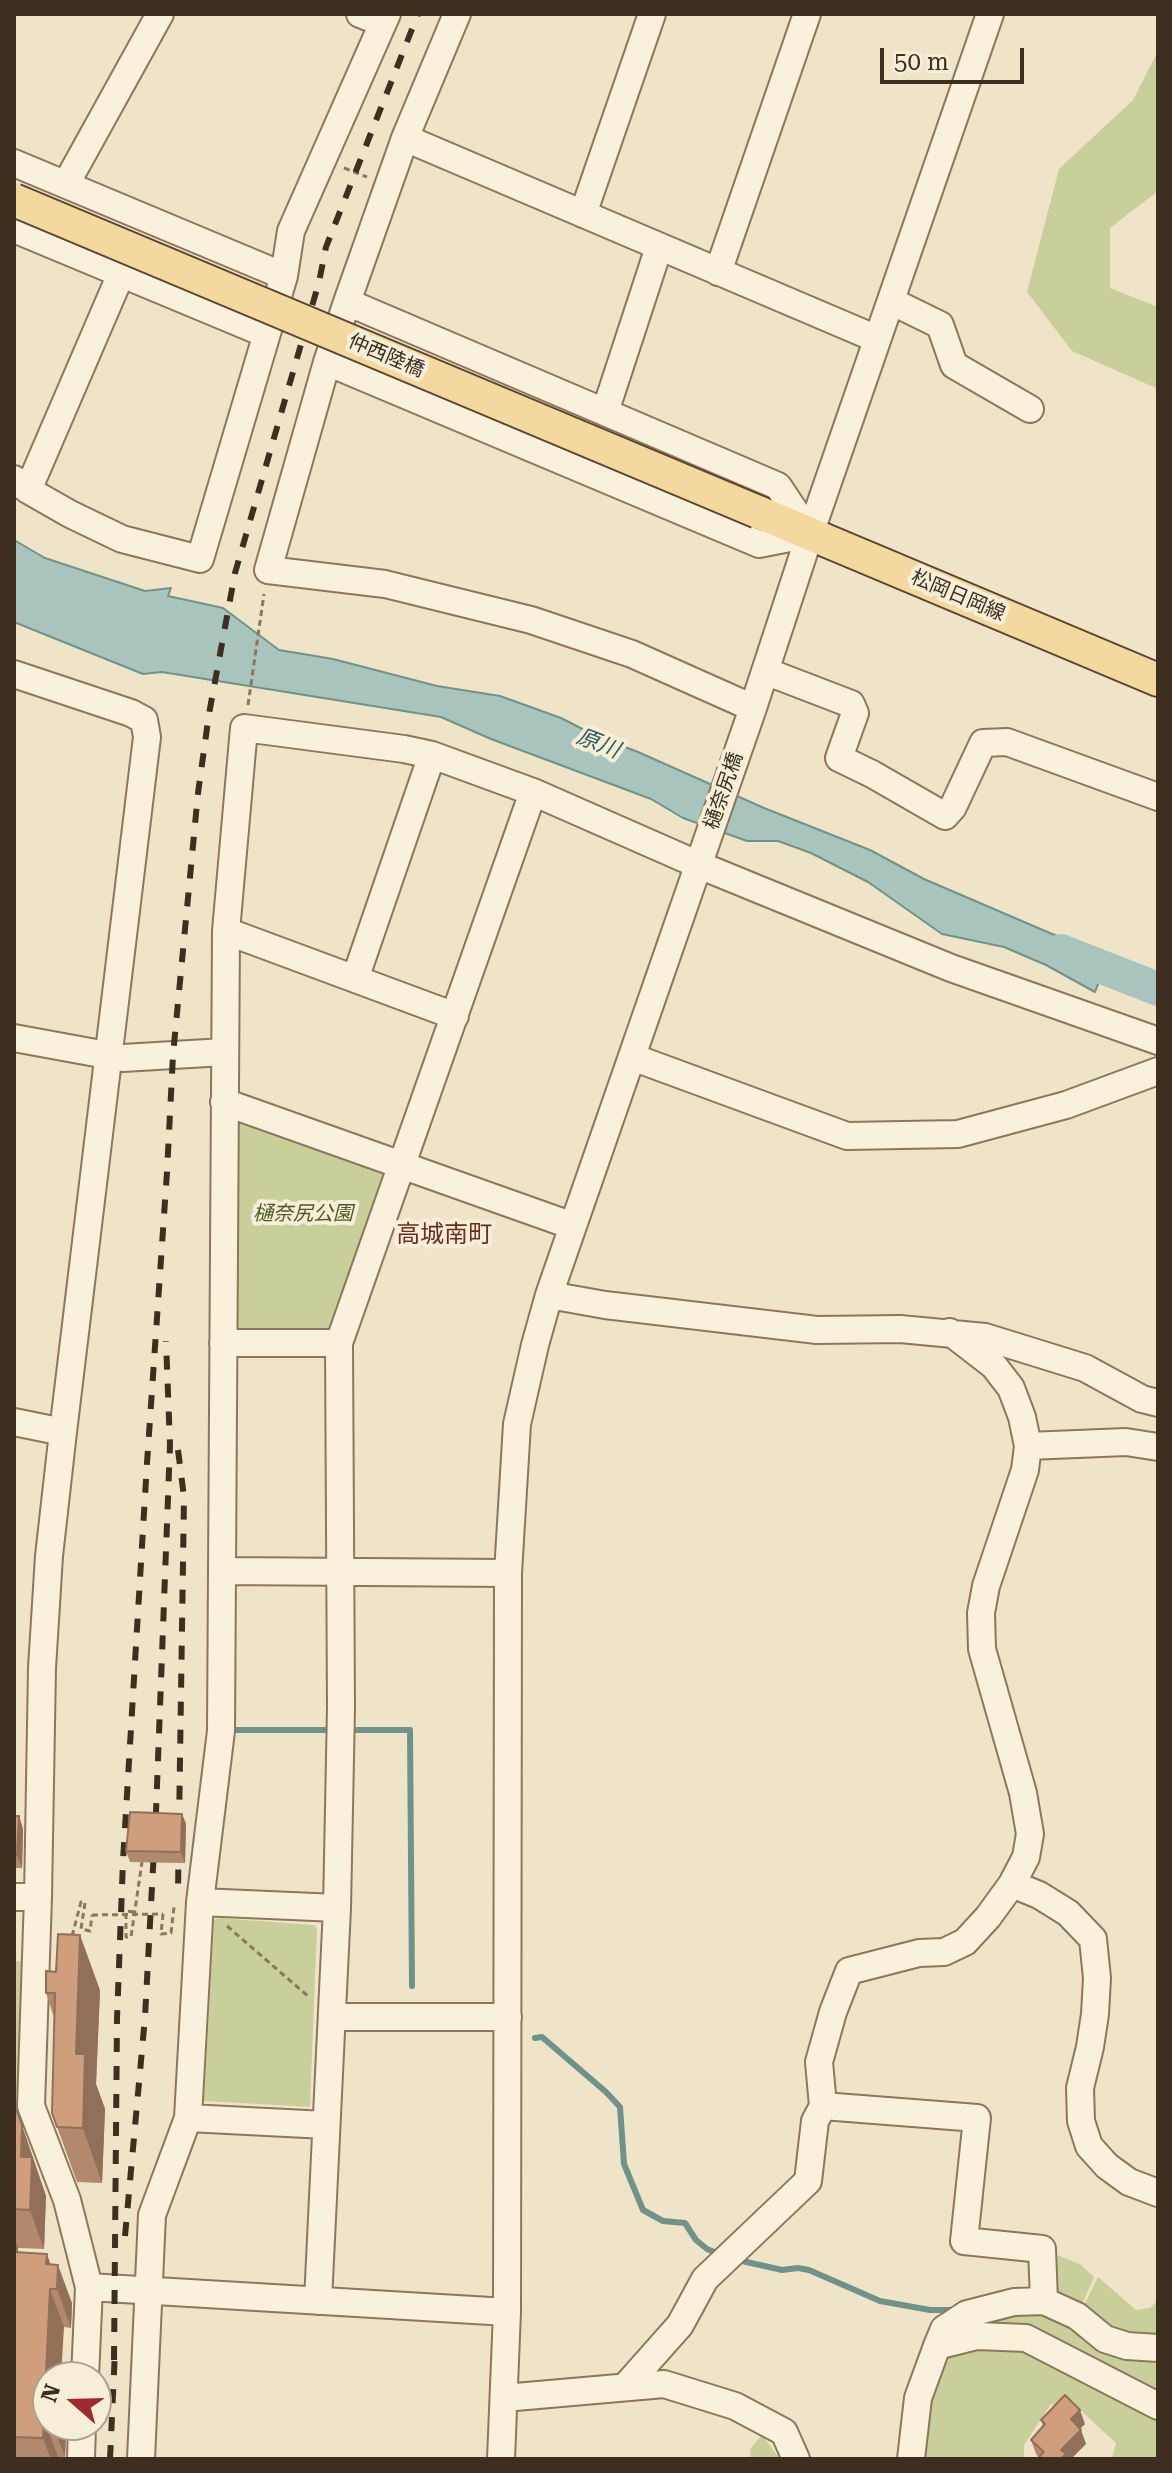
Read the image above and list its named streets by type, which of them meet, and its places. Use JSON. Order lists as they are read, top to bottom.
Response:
{
  "streets": {
    "main road": ["仲西陸橋", "松岡日岡線"],
    "street": ["樋奈尻橋"]
  },
  "crossings": [
    ["仲西陸橋", "松岡日岡線"],
    ["松岡日岡線", "樋奈尻橋"]
  ],
  "districts": ["高城南町"],
  "water": ["原川"],
  "parks": ["樋奈尻公園"],
  "scale_bar": "50 m",
  "north": "left"
}
